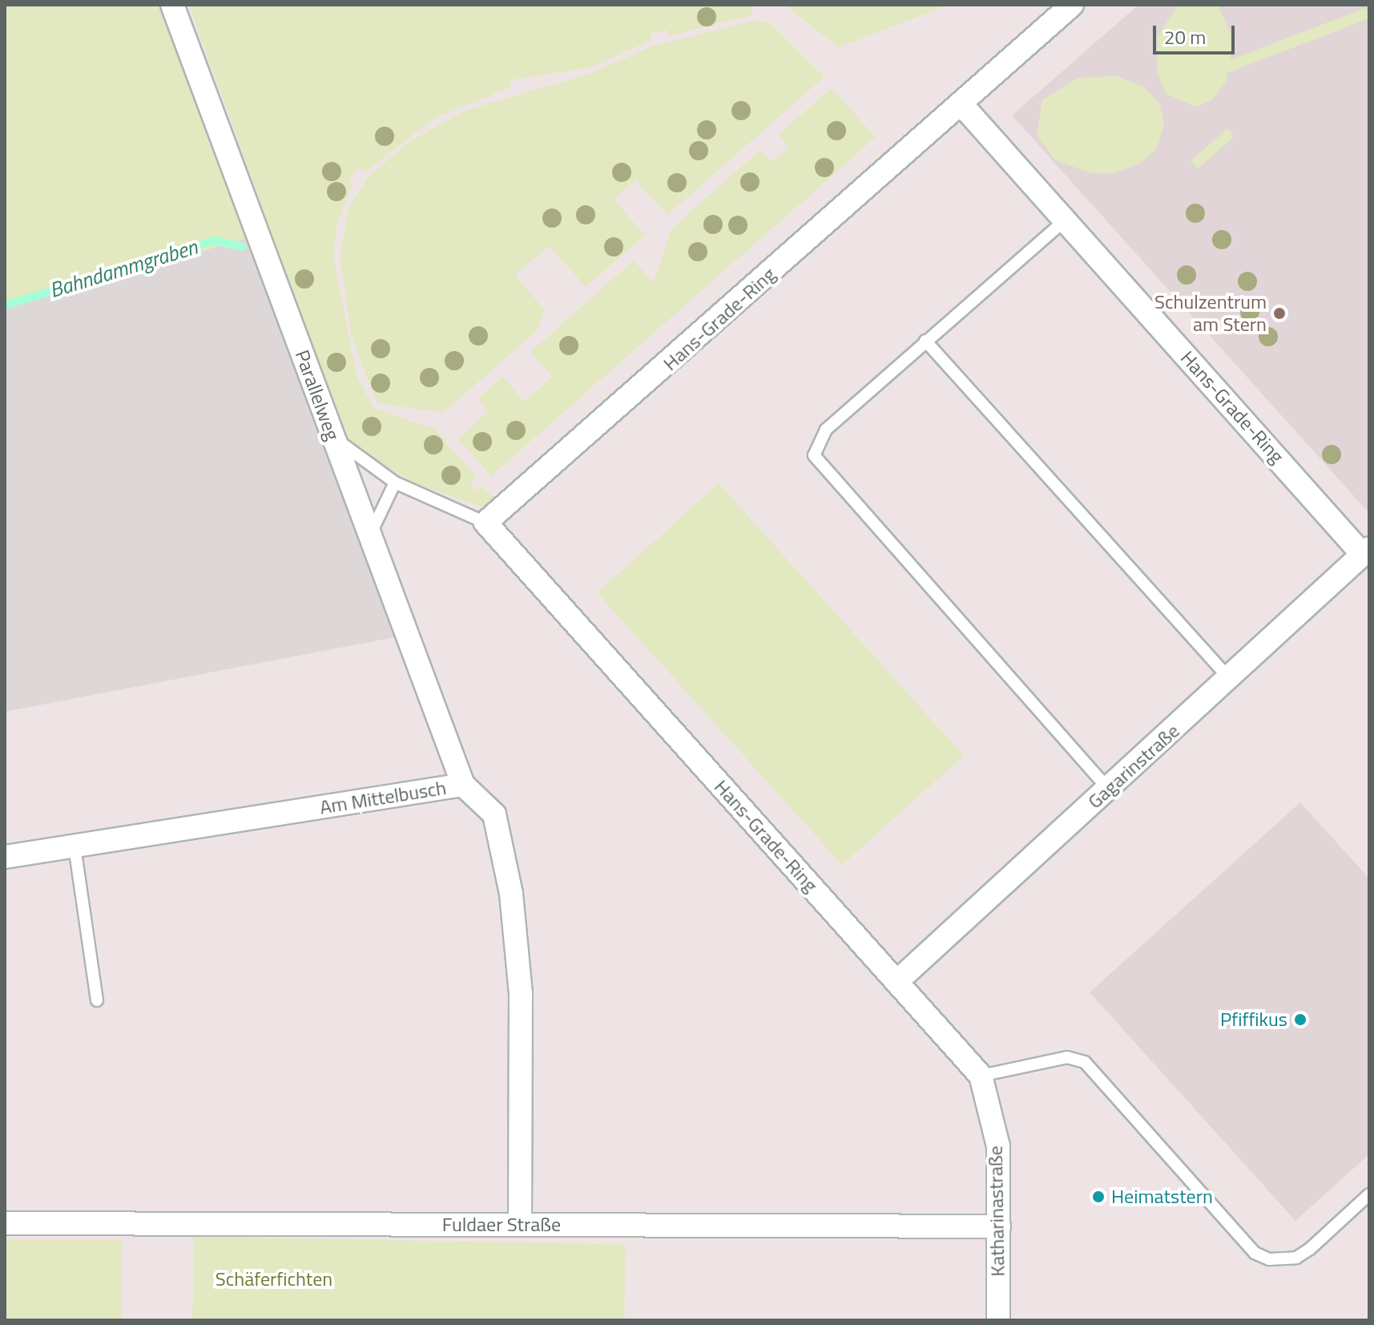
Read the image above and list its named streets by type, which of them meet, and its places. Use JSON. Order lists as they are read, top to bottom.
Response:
{
  "streets": {
    "street": [
      "Hans-Grade-Ring",
      "Parallelweg",
      "Gagarinstraße",
      "Am Mittelbusch",
      "Katharinastraße",
      "Fuldaer Straße"
    ]
  },
  "crossings": [
    ["Hans-Grade-Ring", "Gagarinstraße"],
    ["Hans-Grade-Ring", "Katharinastraße"],
    ["Parallelweg", "Am Mittelbusch"],
    ["Gagarinstraße", "Katharinastraße"],
    ["Am Mittelbusch", "Fuldaer Straße"],
    ["Katharinastraße", "Fuldaer Straße"]
  ],
  "water": ["Bahndammgraben"],
  "parks": ["Schäferfichten"],
  "places": ["Schulzentrum am Stern", "Pfiffikus", "Heimatstern"],
  "scale_bar": "20 m"
}
